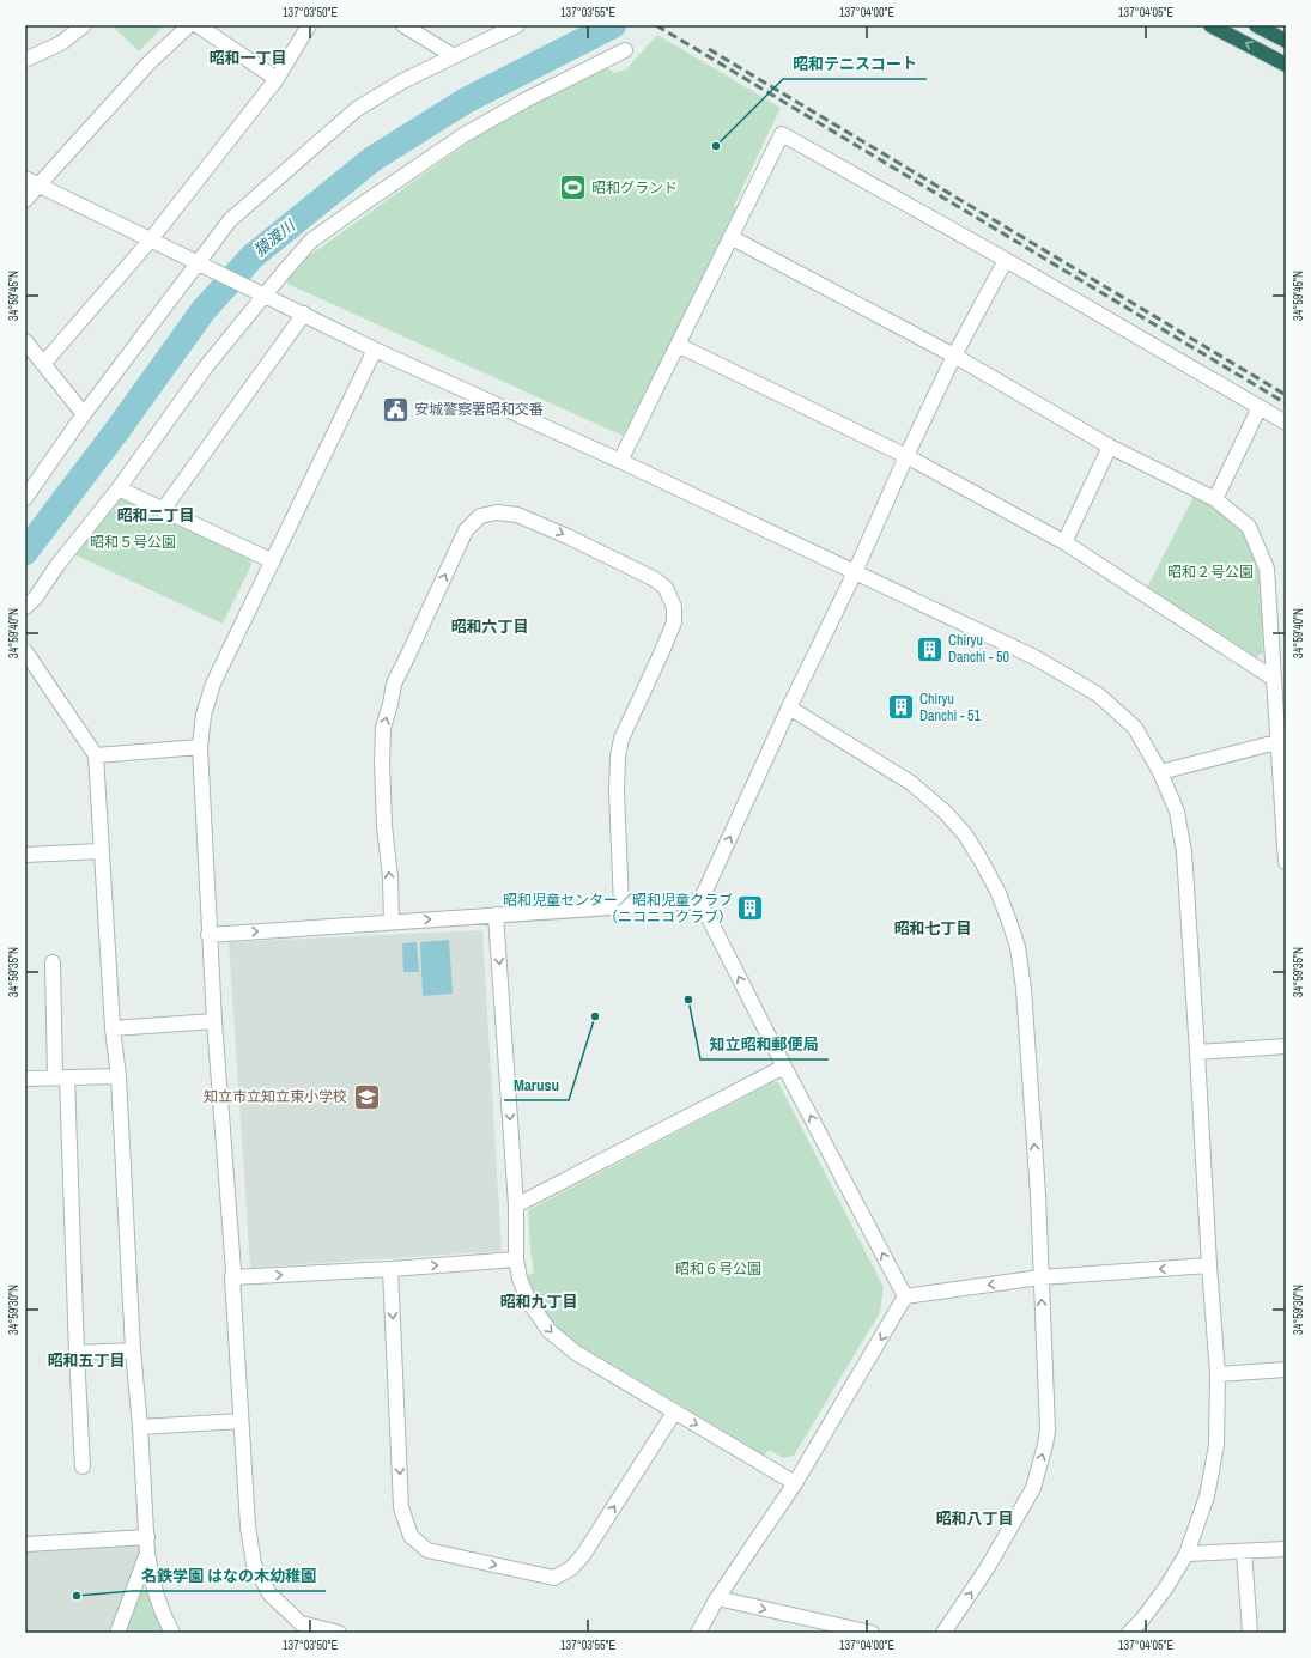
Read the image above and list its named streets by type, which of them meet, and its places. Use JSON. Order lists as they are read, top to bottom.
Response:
{
  "districts": [
    "昭和一丁目",
    "昭和二丁目",
    "昭和六丁目",
    "昭和七丁目",
    "昭和九丁目",
    "昭和五丁目",
    "昭和八丁目"
  ],
  "water": ["猿渡川"],
  "parks": ["昭和５号公園", "昭和２号公園", "昭和６号公園"],
  "places": {
    "other": [
      "昭和テニスコート",
      "知立昭和郵便局",
      "Marusu",
      "名鉄学園 はなの木幼稚園"
    ],
    "sports": ["昭和グランド"],
    "public building": ["安城警察署昭和交番"],
    "building": ["Chiryu Danchi - 50", "Chiryu Danchi - 51", "昭和児童センター／昭和児童クラブ （ニコニコクラブ）"],
    "school or university": ["知立市立知立東小学校"]
  },
  "coordinates": [
    "137°03'50\"E",
    "137°03'55\"E",
    "137°04'00\"E",
    "137°04'05\"E",
    "34°59'45\"N",
    "34°59'40\"N",
    "34°59'35\"N",
    "34°59'30\"N"
  ]
}
